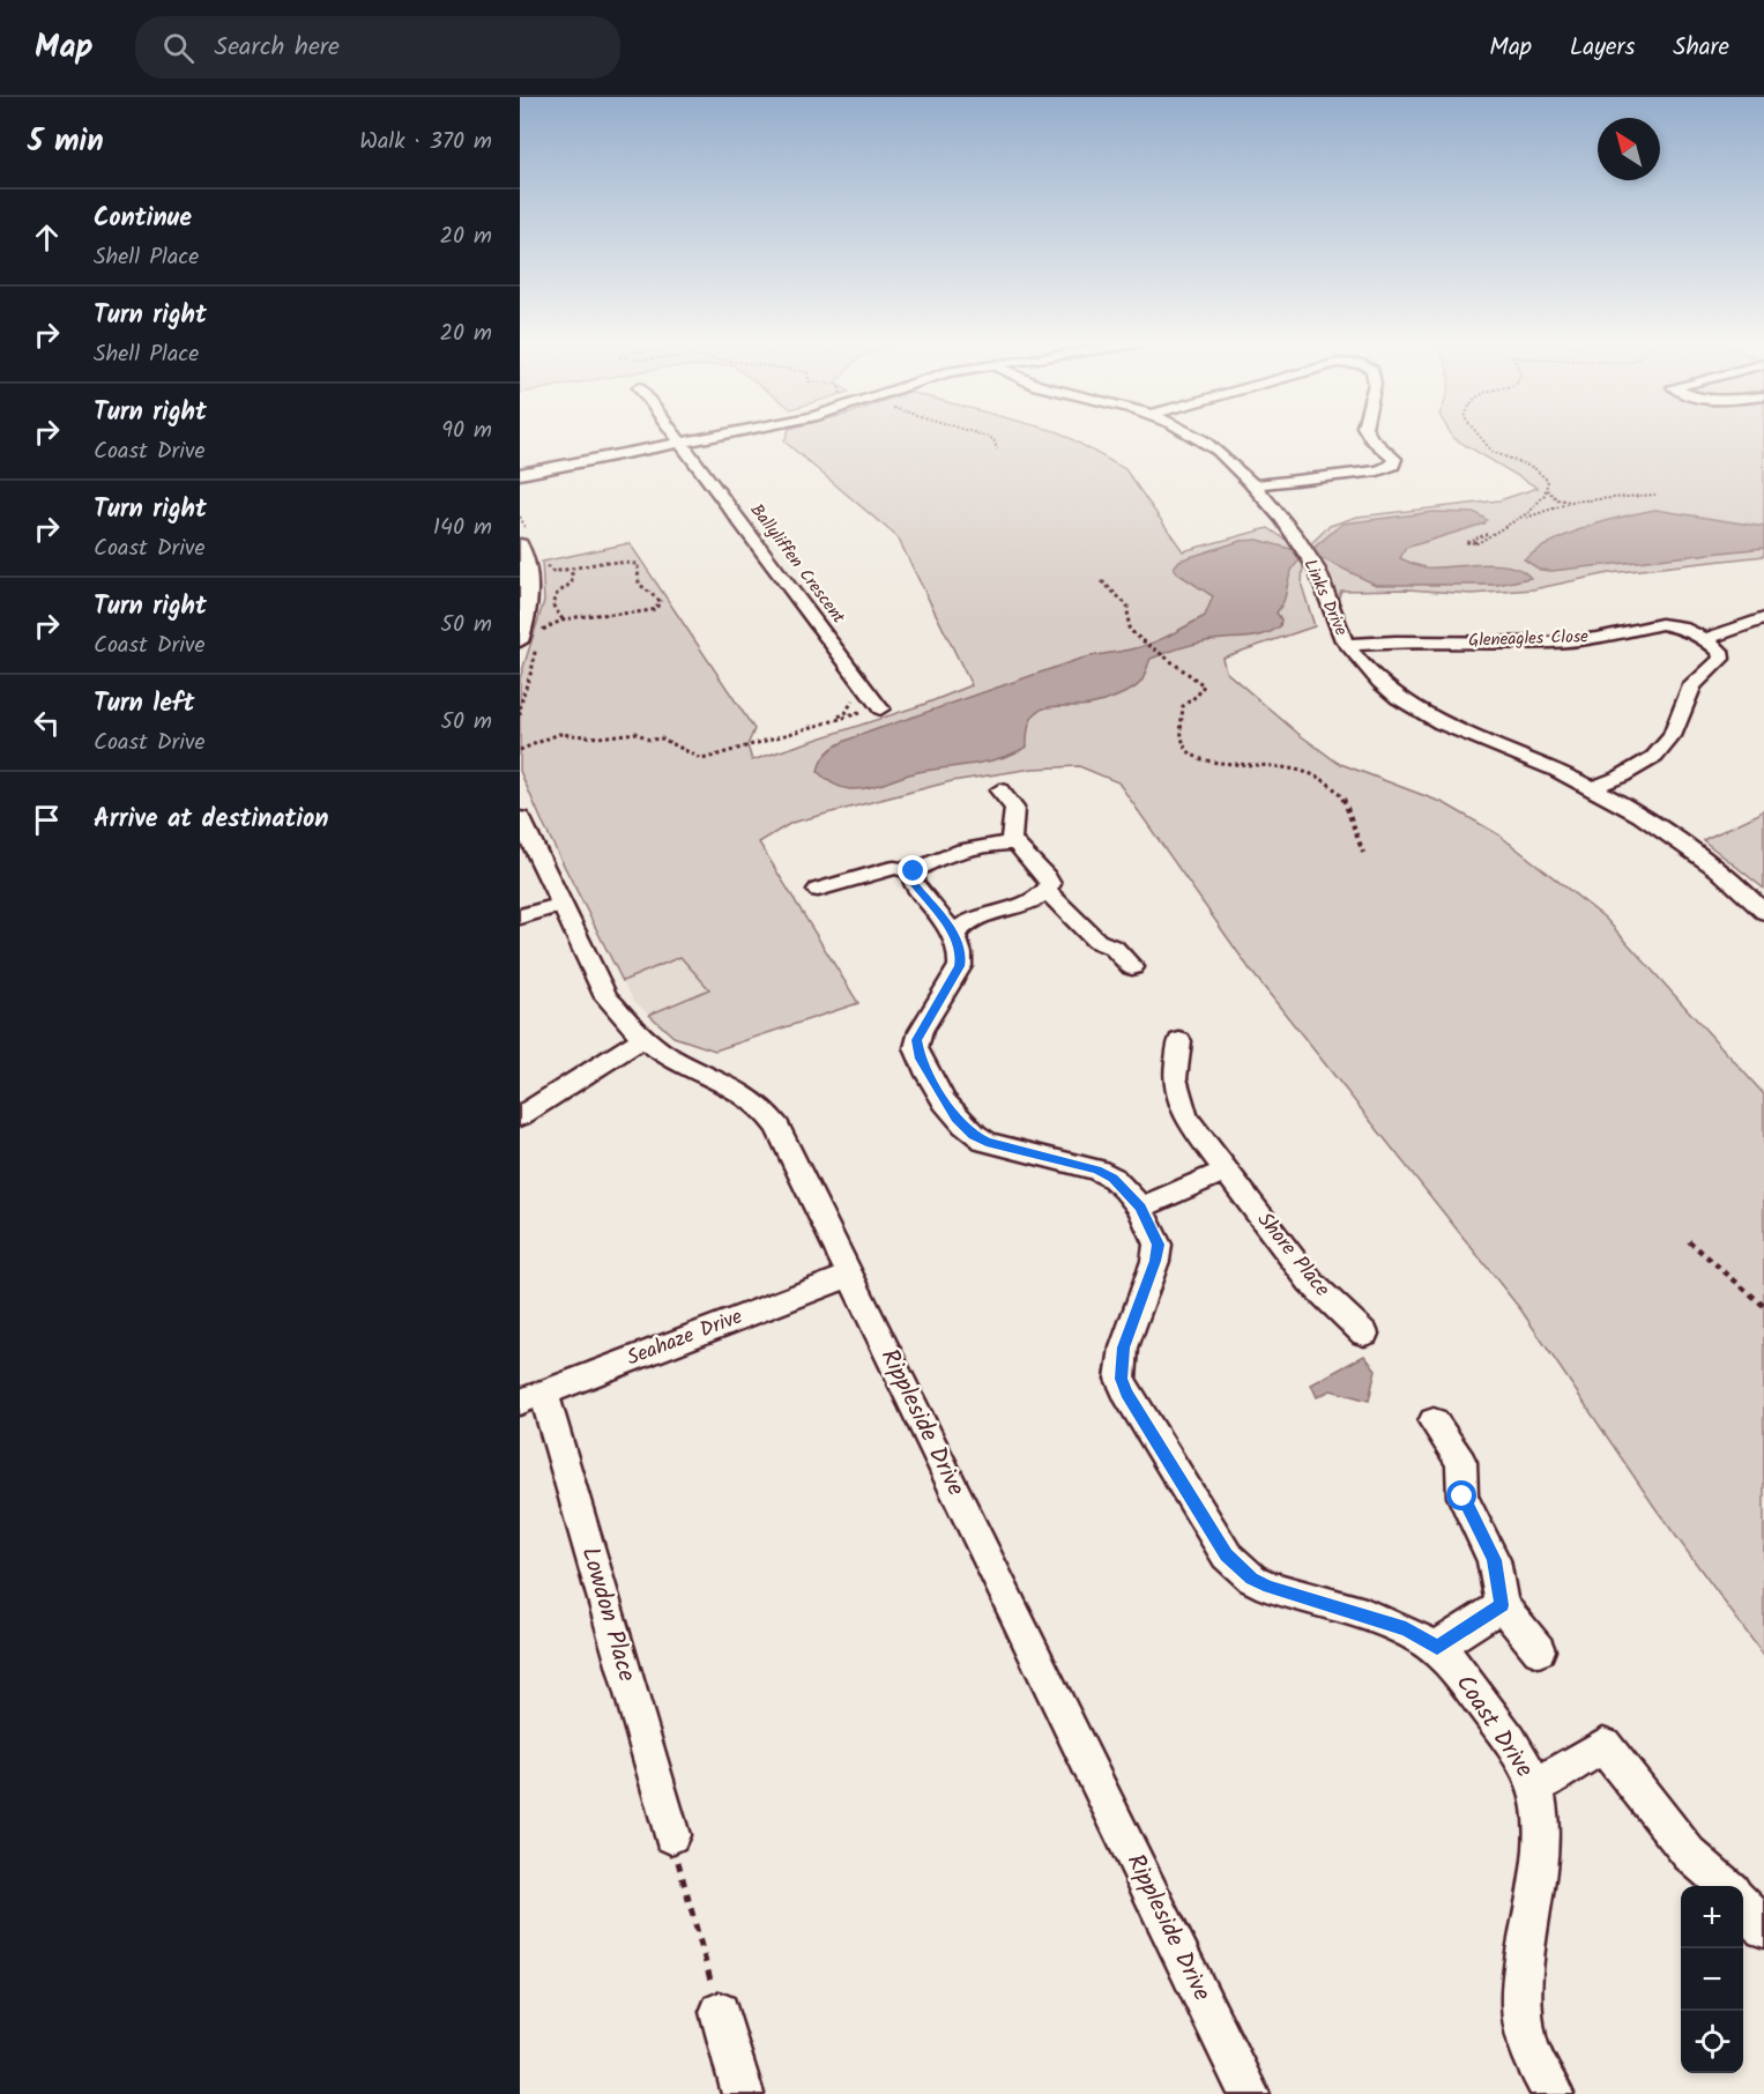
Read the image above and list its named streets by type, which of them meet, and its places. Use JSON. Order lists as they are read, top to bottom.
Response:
{
  "streets": {
    "street": [
      "Ballyliffen Crescent",
      "Links Drive",
      "Gleneagles Close",
      "Shore Place",
      "Seahaze Drive",
      "Rippleside Drive",
      "Lowdon Place",
      "Coast Drive"
    ]
  },
  "crossings": [
    ["Links Drive", "Gleneagles Close"],
    ["Seahaze Drive", "Rippleside Drive"],
    ["Seahaze Drive", "Lowdon Place"]
  ],
  "north": "top left",
  "page": {
    "header": "Map",
    "search": "Search here",
    "nav": ["Map", "Layers", "Share"],
    "heading": ["5 min", "Walk · 370 m"],
    "list": [
      ["Continue", "Shell Place", "20 m"],
      ["Turn right", "Shell Place", "20 m"],
      ["Turn right", "Coast Drive", "90 m"],
      ["Turn right", "Coast Drive", "140 m"],
      ["Turn right", "Coast Drive", "50 m"],
      ["Turn left", "Coast Drive", "50 m"],
      "Arrive at destination"
    ],
    "map_buttons": ["+", "−"]
  }
}
